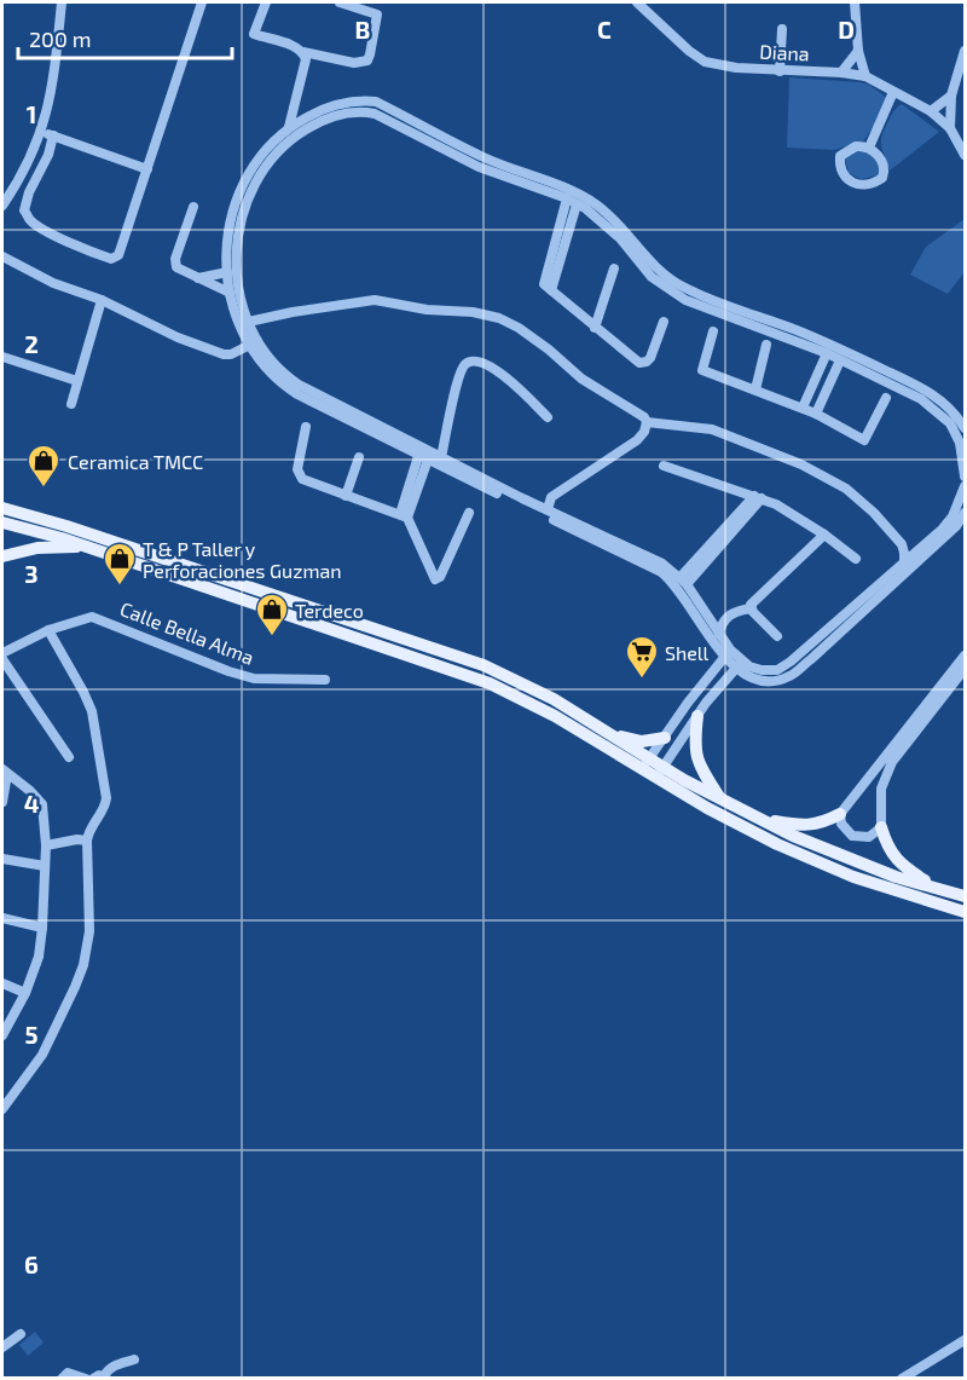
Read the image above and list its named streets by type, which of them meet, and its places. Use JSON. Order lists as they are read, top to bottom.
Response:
{
  "streets": {
    "street": ["Diana", "Calle Bella Alma"]
  },
  "places": {
    "shop": ["Ceramica TMCC", "T & P Taller y Perforaciones Guzman", "Terdeco"],
    "supermarket": ["Shell"]
  },
  "scale_bar": "200 m",
  "grid": {
    "columns": ["B", "C", "D"],
    "rows": [
      "1",
      "2",
      "3",
      "4",
      "5",
      "6"
    ]
  }
}
